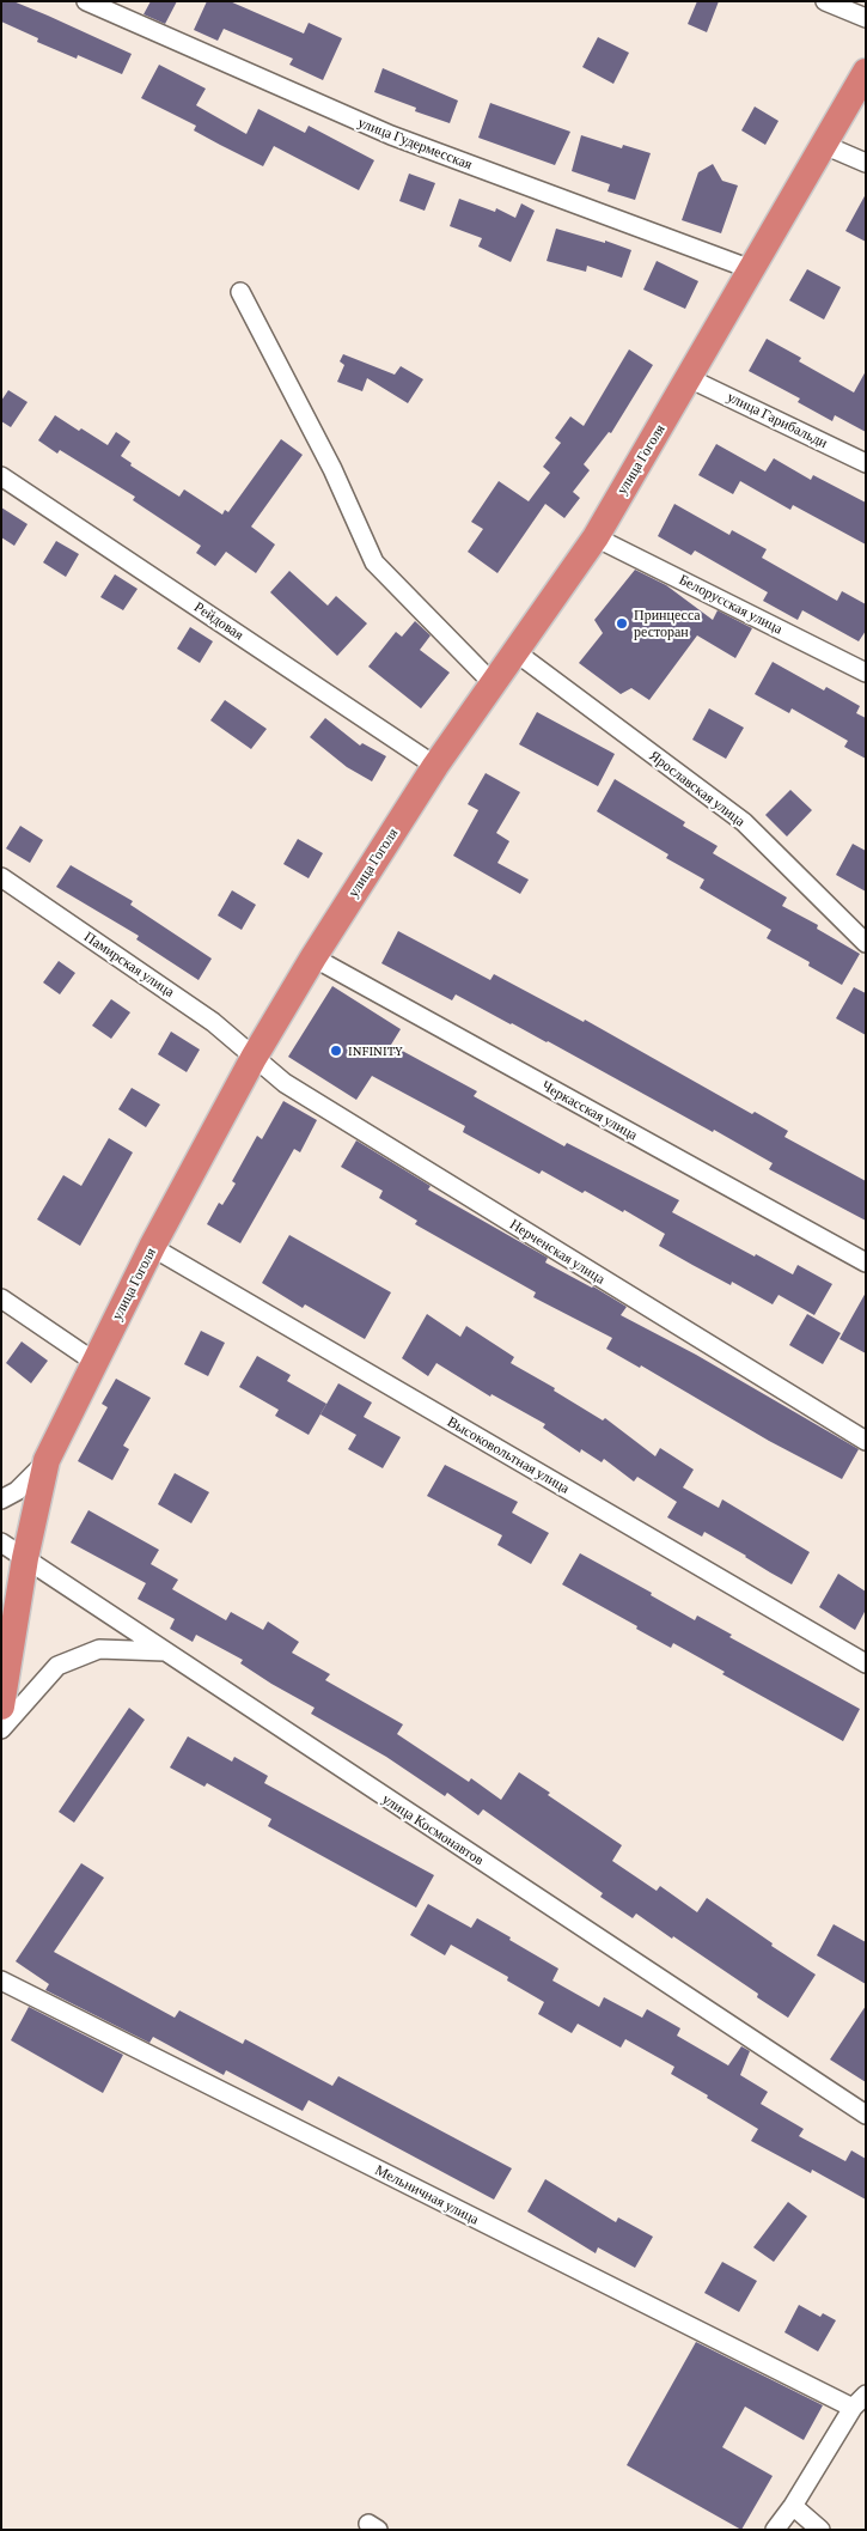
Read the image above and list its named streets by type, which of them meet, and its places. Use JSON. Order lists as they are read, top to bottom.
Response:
{
  "streets": {
    "highway": ["улица Гоголя"],
    "street": [
      "улица Гудермесская",
      "улица Гарибальди",
      "Белорусская улица",
      "Рейдовая",
      "Ярославская улица",
      "Памирская улица",
      "Черкасская улица",
      "Нерченская улица",
      "Высоковольтная улица",
      "улица Космонавтов",
      "Мельничная улица"
    ]
  },
  "crossings": [
    ["улица Гудермесская", "улица Гоголя"],
    ["улица Гарибальди", "улица Гоголя"],
    ["улица Гоголя", "Белорусская улица"],
    ["улица Гоголя", "Рейдовая"],
    ["улица Гоголя", "Ярославская улица"],
    ["улица Гоголя", "Памирская улица"],
    ["улица Гоголя", "Черкасская улица"],
    ["улица Гоголя", "Нерченская улица"],
    ["улица Гоголя", "Высоковольтная улица"],
    ["улица Гоголя", "улица Космонавтов"],
    ["Памирская улица", "Нерченская улица"]
  ],
  "places": ["Принцесса ресторан", "INFINITY"]
}
